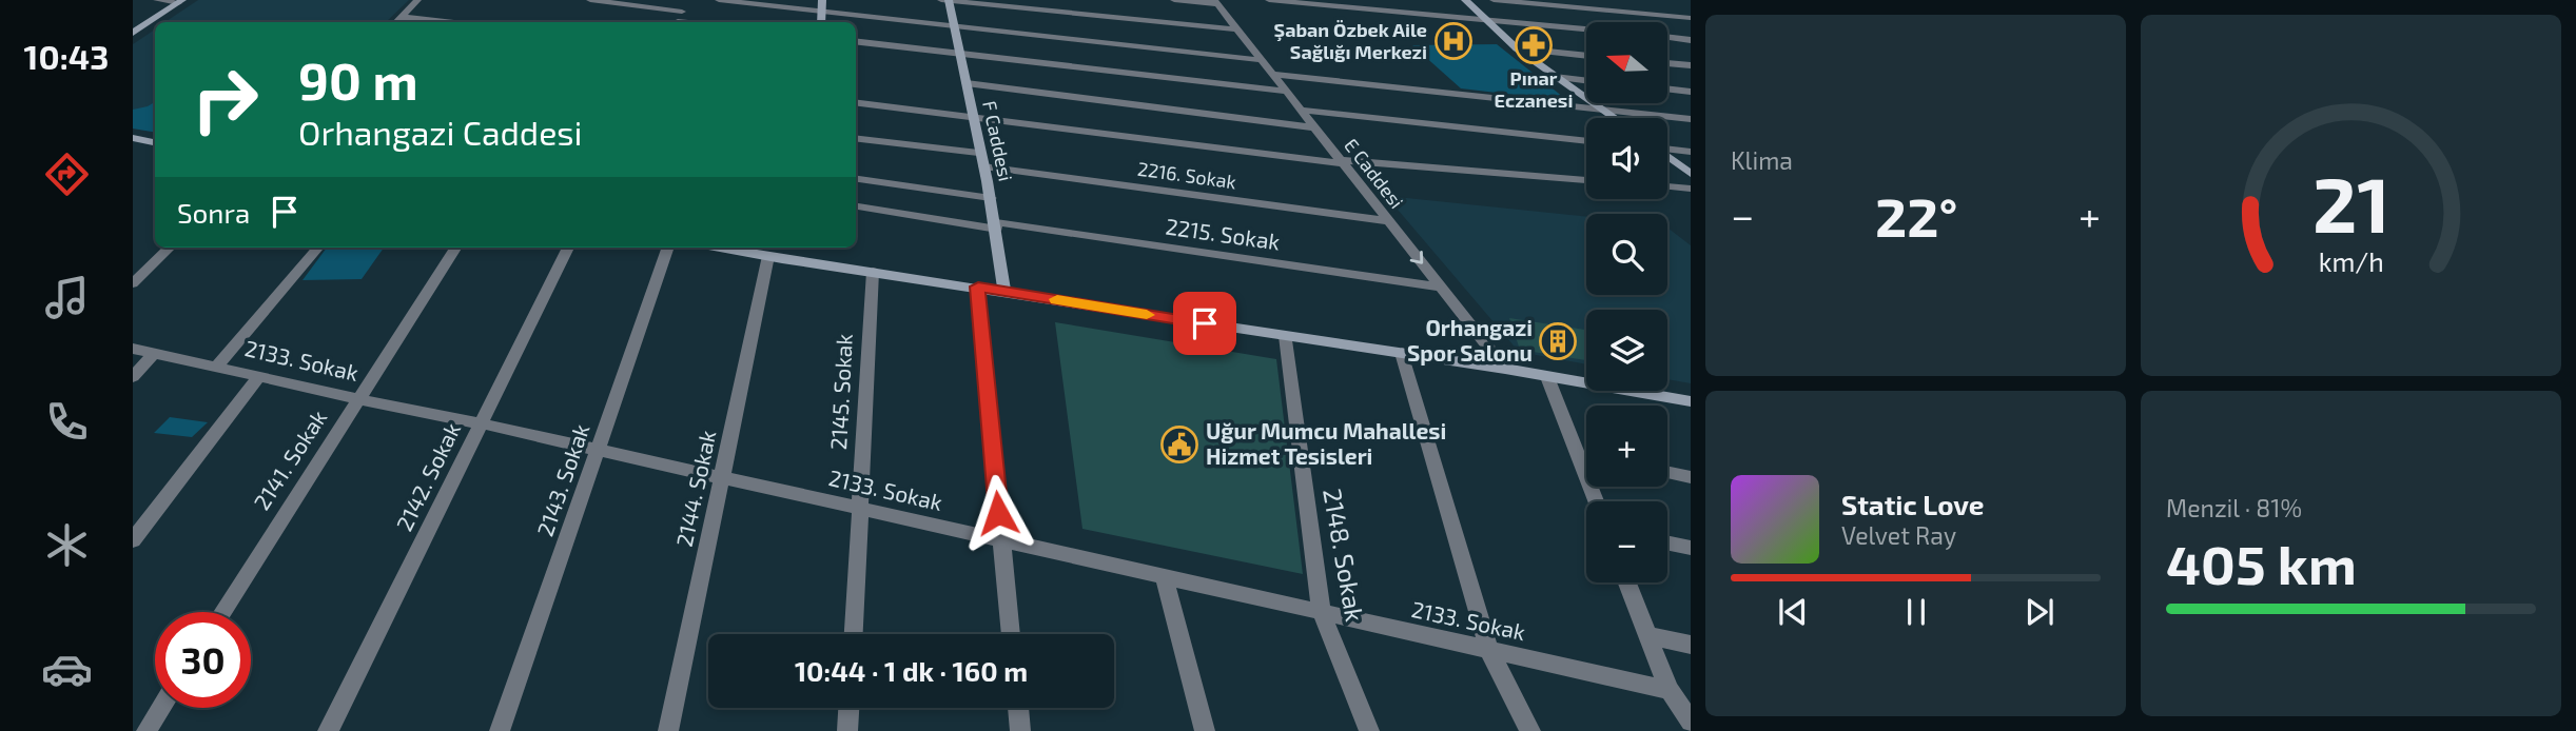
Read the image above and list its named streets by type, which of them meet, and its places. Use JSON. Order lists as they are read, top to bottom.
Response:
{
  "streets": {
    "street": [
      "F Caddesi",
      "E Caddesi",
      "2216. Sokak",
      "2215. Sokak",
      "2133. Sokak",
      "2145. Sokak",
      "2141. Sokak",
      "2142. Sokak",
      "2143. Sokak",
      "2144. Sokak",
      "2148. Sokak"
    ]
  },
  "crossings": [
    ["F Caddesi", "2216. Sokak"],
    ["F Caddesi", "2215. Sokak"],
    ["E Caddesi", "2216. Sokak"],
    ["E Caddesi", "2215. Sokak"],
    ["2133. Sokak", "2145. Sokak"],
    ["2133. Sokak", "2141. Sokak"],
    ["2133. Sokak", "2142. Sokak"],
    ["2133. Sokak", "2143. Sokak"],
    ["2133. Sokak", "2144. Sokak"],
    ["2133. Sokak", "2148. Sokak"]
  ],
  "places": {
    "hospital": ["Şaban Özbek Aile Sağlığı Merkezi"],
    "pharmacy": ["Pınar Eczanesi"],
    "building": ["Orhangazi Spor Salonu"],
    "public building": ["Uğur Mumcu Mahallesi Hizmet Tesisleri"]
  },
  "north": "left",
  "page": {
    "tabs": "10:43",
    "tile": [
      "Klima",
      ["Menzil · 81%", "405 km"]
    ],
    "map_buttons": ["+", "−"],
    "turn": ["90 m", "Orhangazi Caddesi"],
    "then": "Sonra",
    "heat": ["−", "22°", "+"],
    "song": ["Static Love", "Velvet Ray"],
    "limit": "30",
    "trip": "10:44 · 1 dk · 160 m",
    "gauge": ["21", "km/h"]
  }
}
